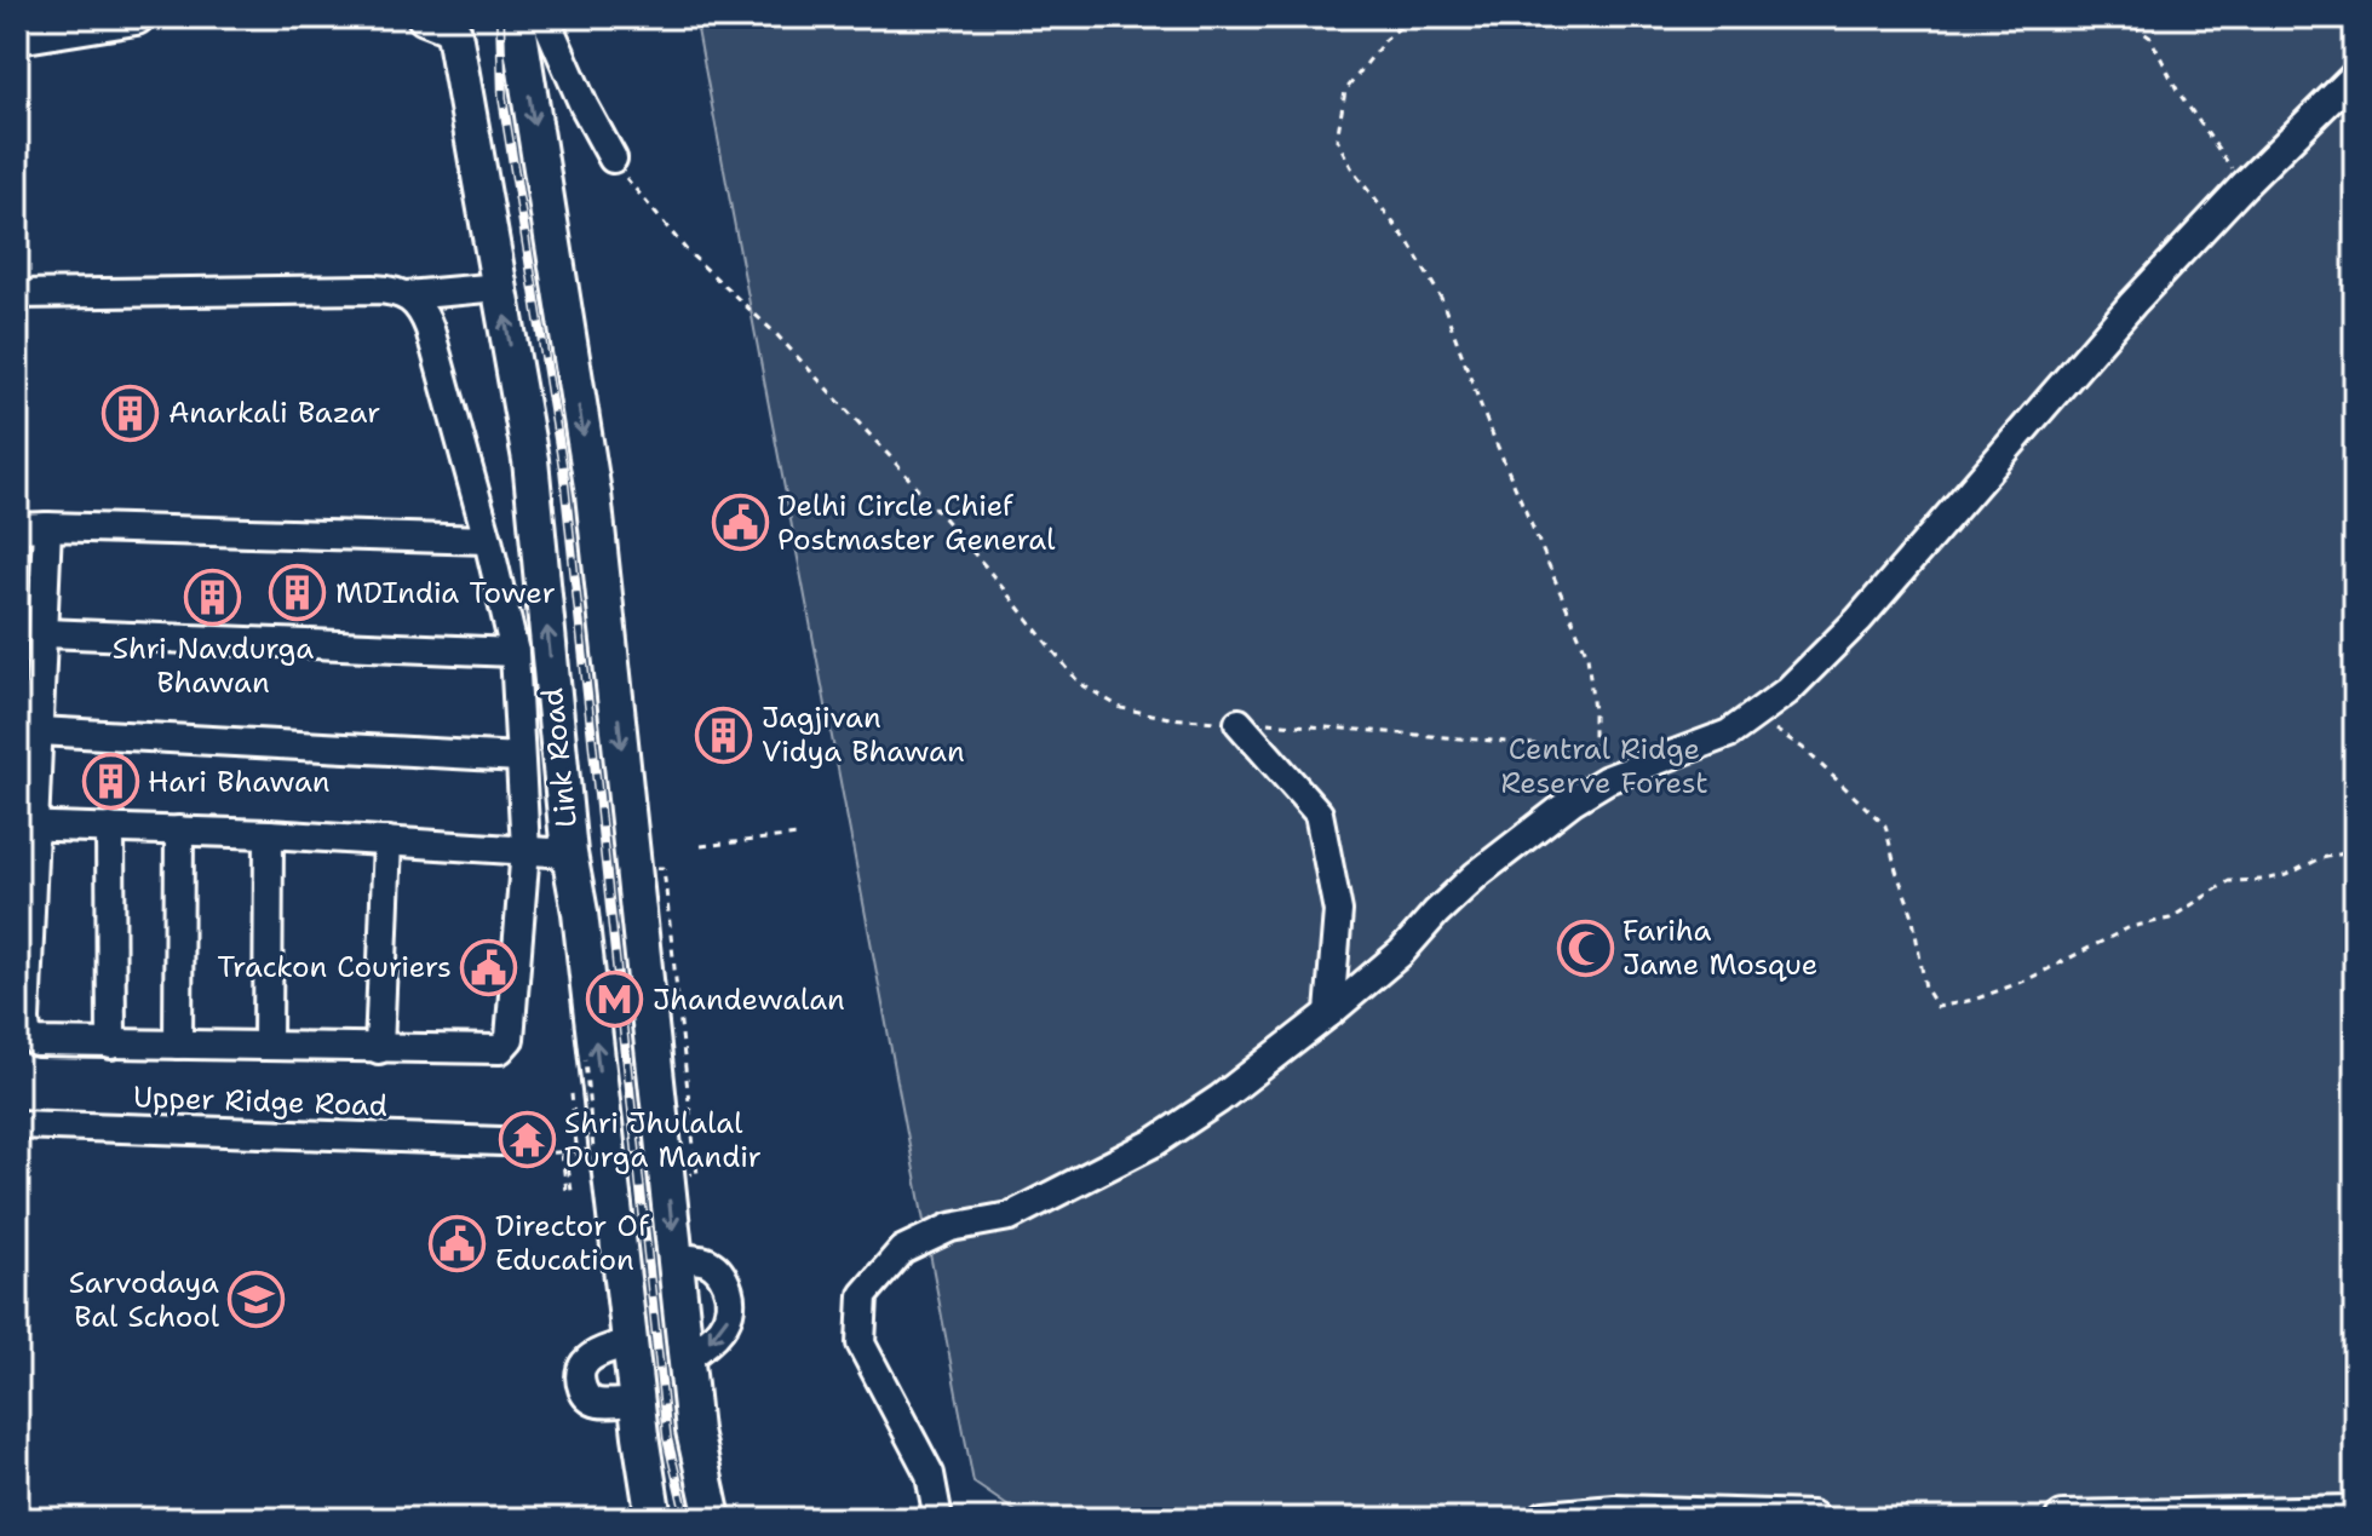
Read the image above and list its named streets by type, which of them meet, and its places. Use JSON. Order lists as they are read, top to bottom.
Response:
{
  "streets": {
    "main road": ["Link Road"],
    "street": ["Upper Ridge Road"]
  },
  "parks": ["Central Ridge Reserve Forest"],
  "places": {
    "building": [
      "Anarkali Bazar",
      "MDIndia Tower",
      "Shri Navdurga Bhawan",
      "Jagjivan Vidya Bhawan",
      "Hari Bhawan"
    ],
    "public building": ["Delhi Circle Chief Postmaster General", "Trackon Couriers", "Director Of Education"],
    "mosque": ["Fariha Jame Mosque"],
    "metro station": ["Jhandewalan"],
    "temple": ["Shri Jhulalal Durga Mandir"],
    "school or university": ["Sarvodaya Bal School"]
  }
}
